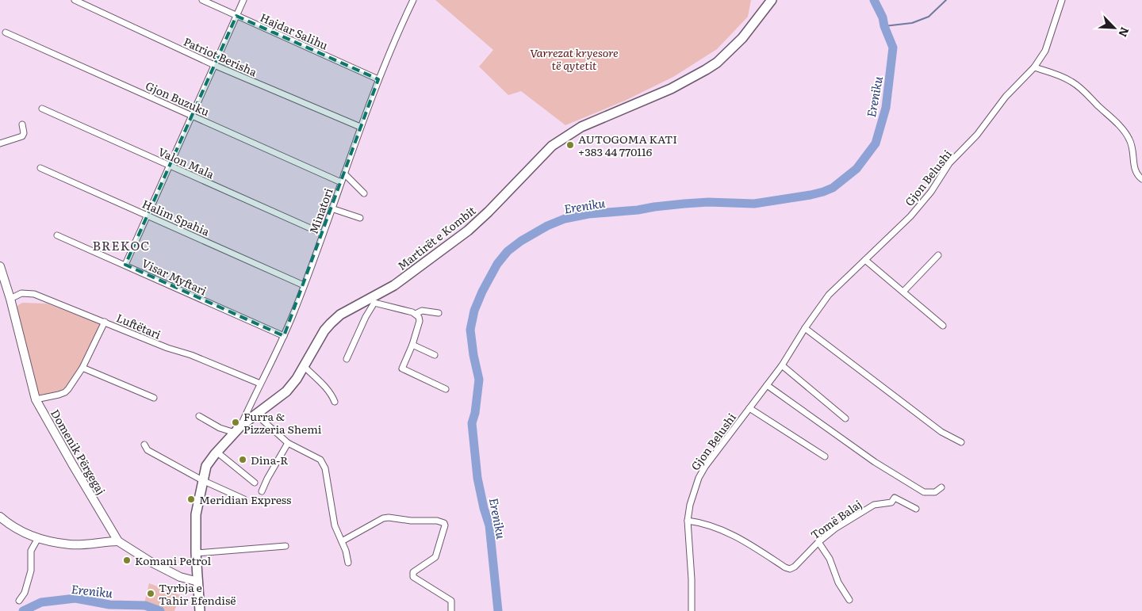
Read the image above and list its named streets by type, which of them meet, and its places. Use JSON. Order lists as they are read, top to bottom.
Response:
{
  "streets": {
    "main road": ["Martirët e Kombit", "Domenik Përgegaj"],
    "street": [
      "Hajdar Salihu",
      "Patriot Berisha",
      "Gjon Buzuku",
      "Valon Mala",
      "Gjon Belushi",
      "Minatori",
      "Halim Spahia",
      "Visar Myftari",
      "Luftëtari",
      "Tomë Balaj"
    ]
  },
  "crossings": [
    ["Hajdar Salihu", "Minatori"],
    ["Patriot Berisha", "Minatori"],
    ["Gjon Buzuku", "Minatori"],
    ["Valon Mala", "Minatori"],
    ["Gjon Belushi", "Tomë Balaj"],
    ["Minatori", "Halim Spahia"],
    ["Minatori", "Martirët e Kombit"],
    ["Minatori", "Visar Myftari"],
    ["Minatori", "Luftëtari"],
    ["Martirët e Kombit", "Domenik Përgegaj"],
    ["Luftëtari", "Domenik Përgegaj"]
  ],
  "districts": ["BREKOC"],
  "water": ["Ereniku"],
  "parks": ["Varrezat kryesore të qytetit"],
  "places": [
    "AUTOGOMA KATI +383 44 770116",
    "Furra & Pizzeria Shemi",
    "Dina-R",
    "Meridian Express",
    "Komani Petrol",
    "Tyrbja e Tahir Efendisë"
  ],
  "north": "bottom right"
}
